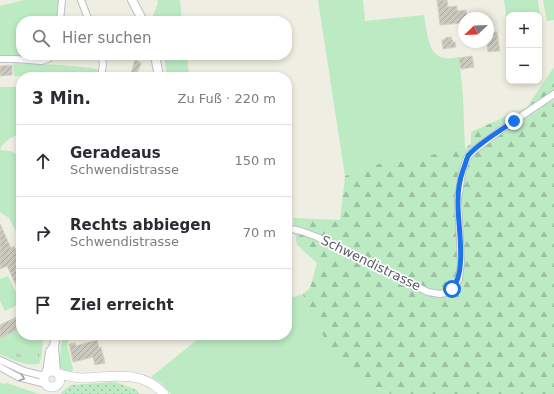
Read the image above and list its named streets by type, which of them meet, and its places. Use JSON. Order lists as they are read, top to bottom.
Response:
{
  "streets": {
    "street": ["Schwendistrasse"]
  },
  "north": "bottom left",
  "page": {
    "map_buttons": ["+", "−"],
    "search": "Hier suchen",
    "heading": ["3 Min.", "Zu Fuß · 220 m"],
    "list": [
      ["Geradeaus", "Schwendistrasse", "150 m"],
      ["Rechts abbiegen", "Schwendistrasse", "70 m"],
      "Ziel erreicht"
    ]
  }
}
